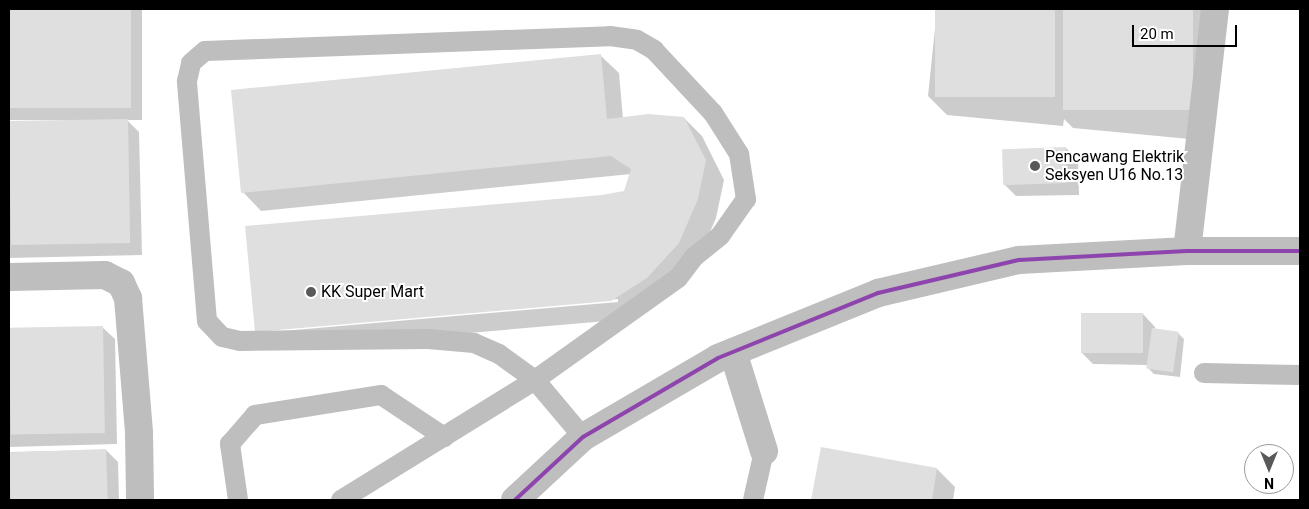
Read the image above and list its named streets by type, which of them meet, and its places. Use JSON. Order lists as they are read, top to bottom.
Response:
{
  "places": ["Pencawang Elektrik Seksyen U16 No.13", "KK Super Mart"],
  "scale_bar": "20 m",
  "north": "bottom"
}
